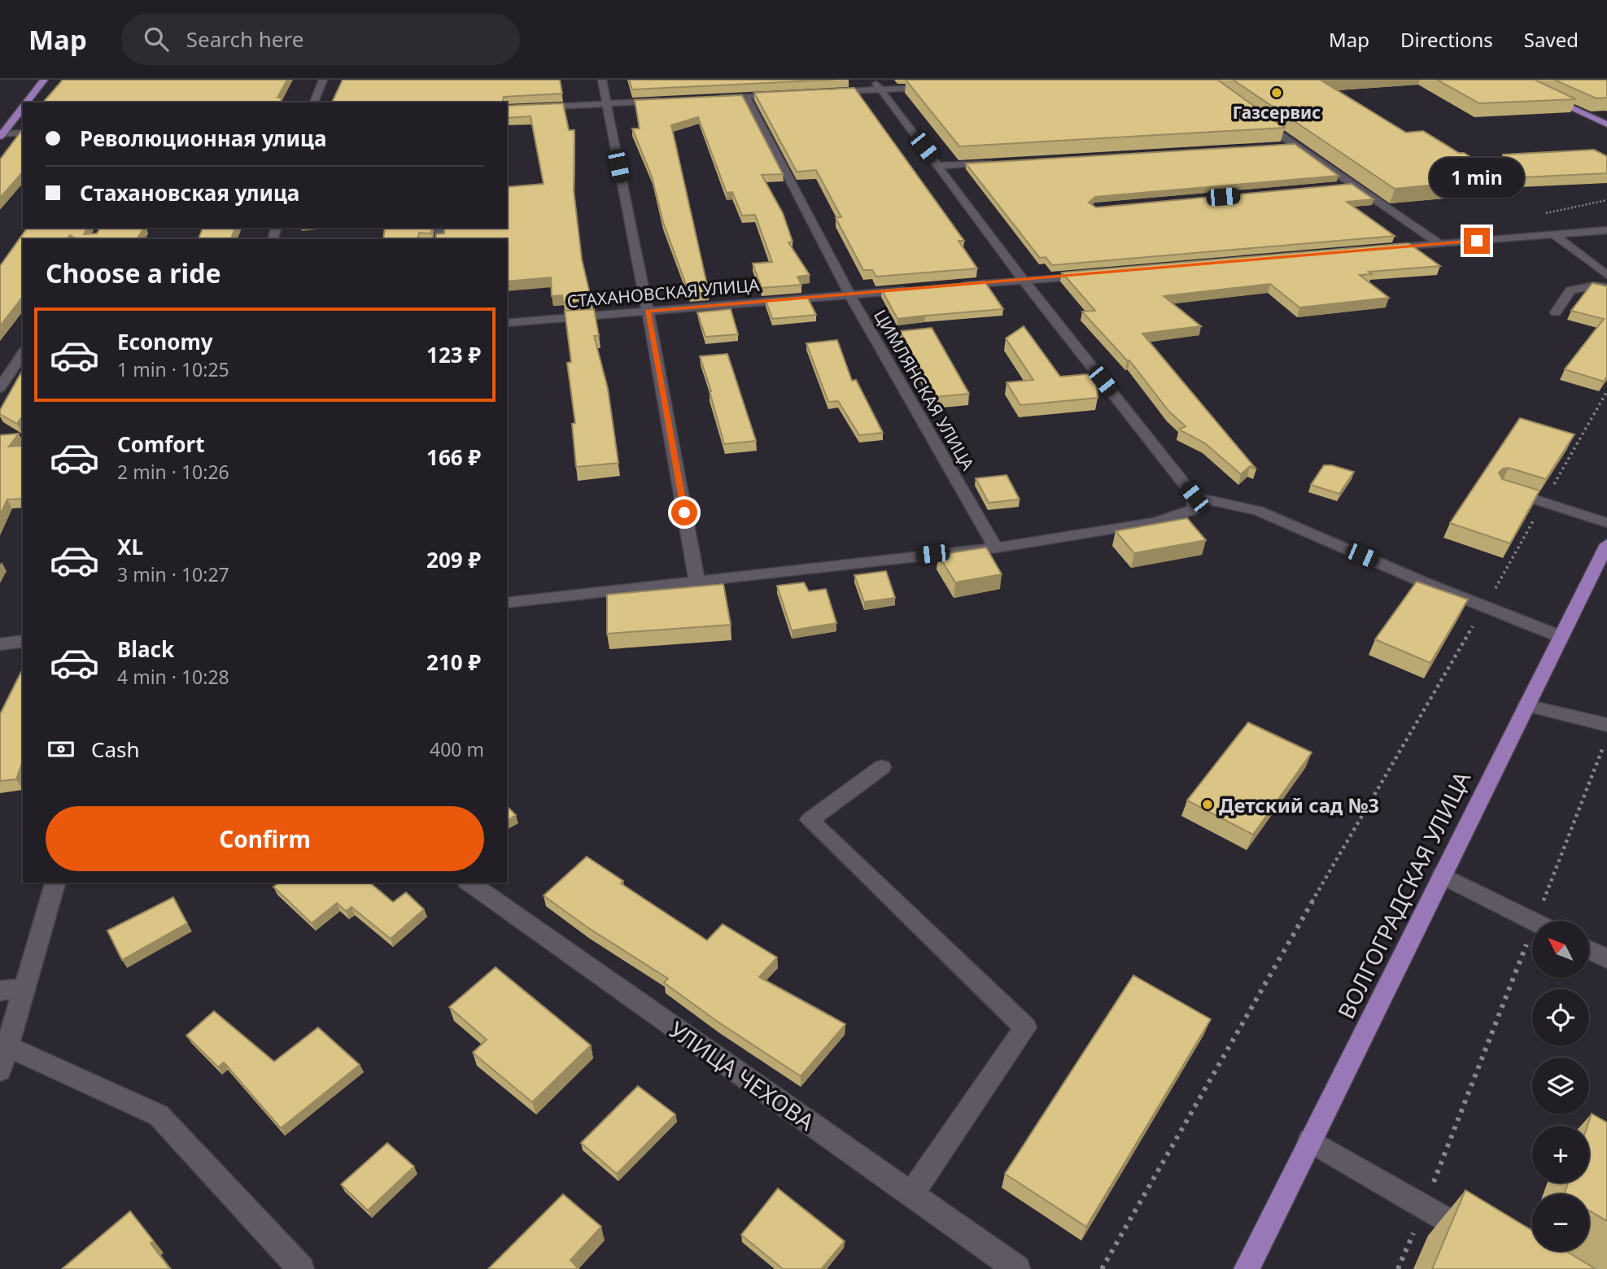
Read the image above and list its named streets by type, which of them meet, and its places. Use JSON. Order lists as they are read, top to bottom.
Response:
{
  "streets": {
    "main road": ["ВОЛГОГРАДСКАЯ УЛИЦА"],
    "street": ["СТАХАНОВСКАЯ УЛИЦА", "ЦИМЛЯНСКАЯ УЛИЦА", "УЛИЦА ЧЕХОВА"]
  },
  "crossings": [
    ["СТАХАНОВСКАЯ УЛИЦА", "ЦИМЛЯНСКАЯ УЛИЦА"]
  ],
  "places": ["Газсервис", "Детский сад №3"],
  "north": "top left",
  "page": {
    "header": "Map",
    "search": "Search here",
    "nav": ["Map", "Directions", "Saved"],
    "banner": ["Революционная улица", "Стахановская улица"],
    "bubble": "1 min",
    "heading": "Choose a ride",
    "list": [
      {
        "name": "Economy",
        "note": "1 min · 10:25",
        "value": "123 ₽"
      },
      {
        "name": "Comfort",
        "note": "2 min · 10:26",
        "value": "166 ₽"
      },
      {
        "name": "XL",
        "note": "3 min · 10:27",
        "value": "209 ₽"
      },
      {
        "name": "Black",
        "note": "4 min · 10:28",
        "value": "210 ₽"
      }
    ],
    "pay": ["Cash", "400 m"],
    "buttons": "Confirm",
    "map_buttons": ["+", "−"]
  }
}
